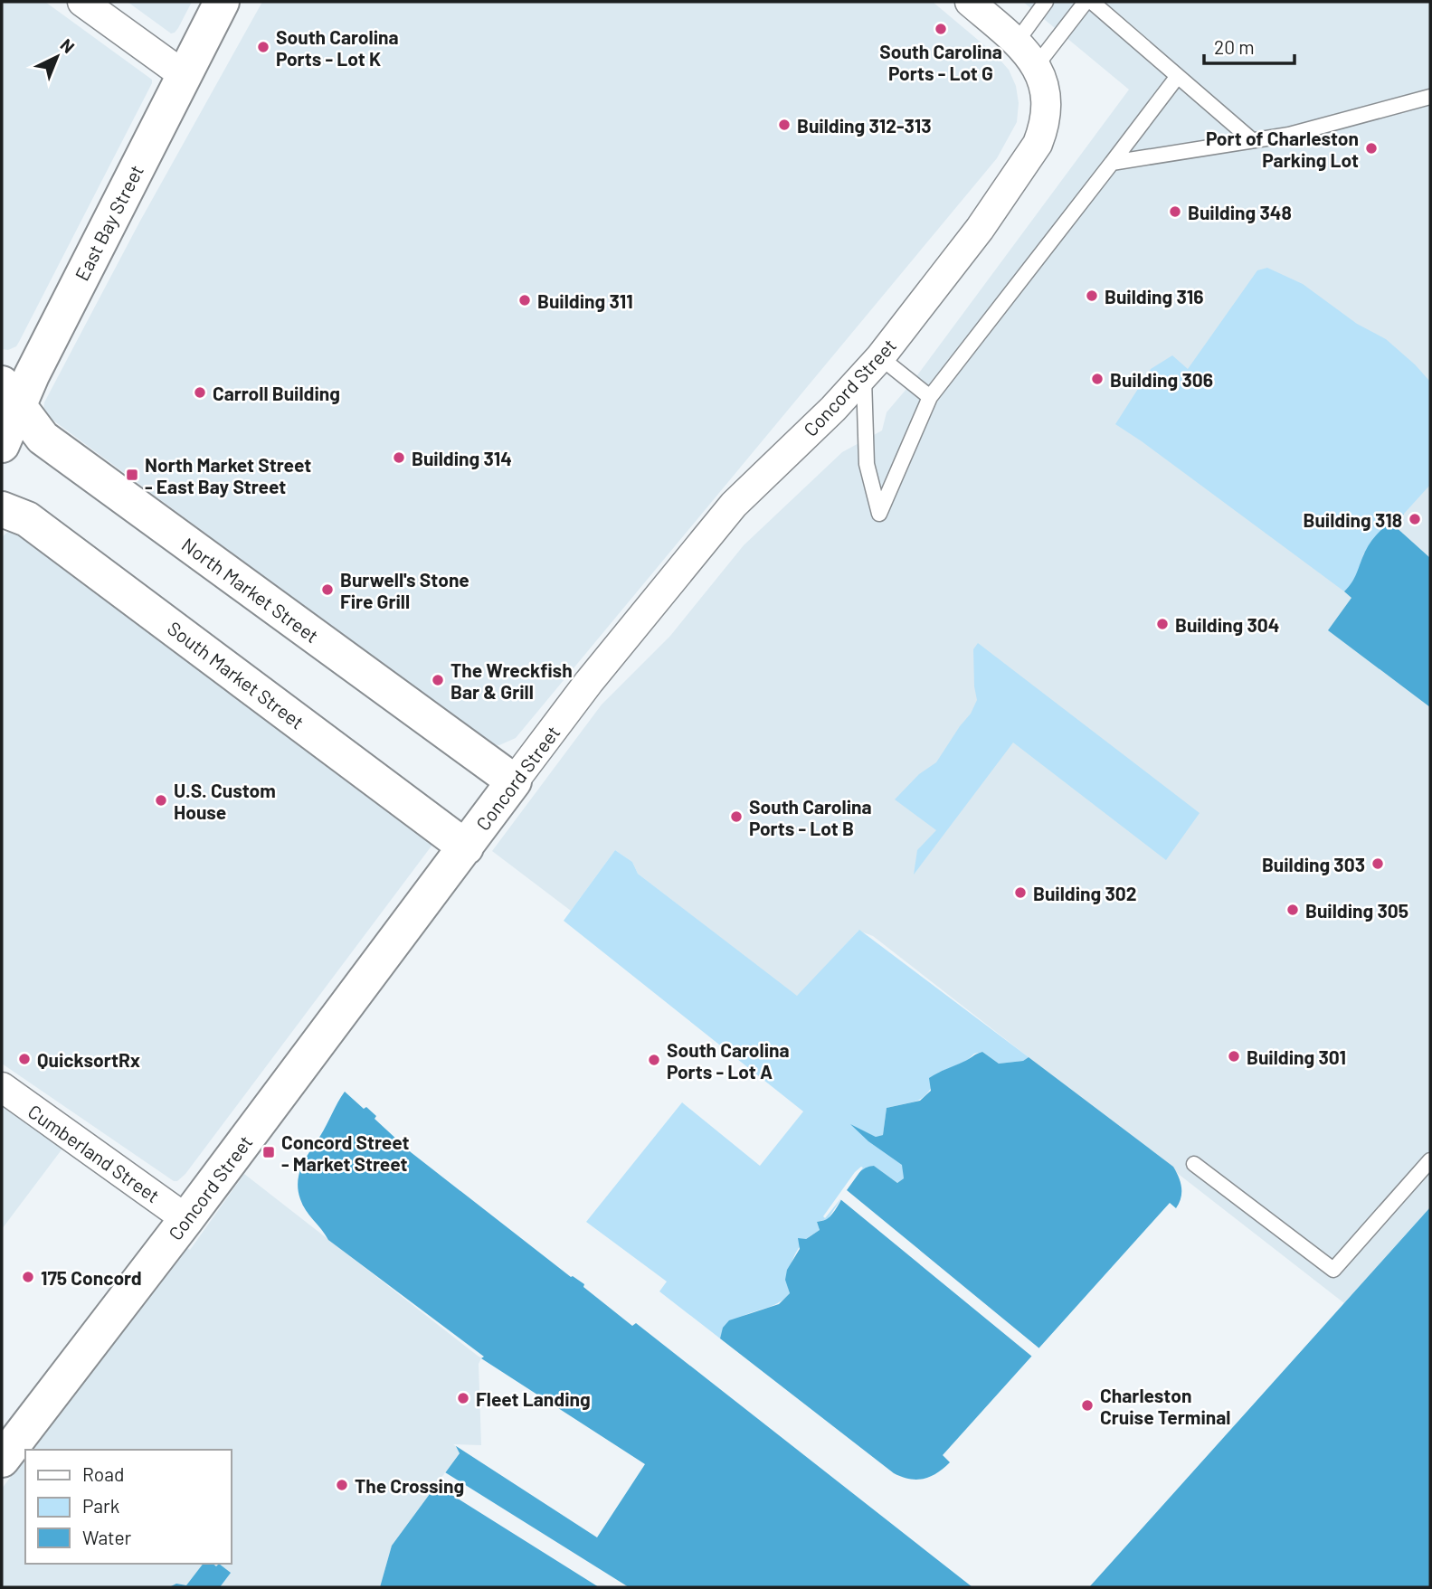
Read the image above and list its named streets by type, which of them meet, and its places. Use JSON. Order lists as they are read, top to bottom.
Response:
{
  "streets": {
    "street": [
      "East Bay Street",
      "Concord Street",
      "North Market Street",
      "South Market Street",
      "Cumberland Street"
    ]
  },
  "crossings": [
    ["East Bay Street", "North Market Street"],
    ["Concord Street", "North Market Street"],
    ["Concord Street", "South Market Street"],
    ["Concord Street", "Cumberland Street"]
  ],
  "places": {
    "other": [
      "South Carolina Ports - Lot G",
      "South Carolina Ports - Lot K",
      "Building 312-313",
      "Port of Charleston Parking Lot",
      "Building 348",
      "Building 316",
      "Building 311",
      "Building 306",
      "Carroll Building",
      "Building 314",
      "Building 318",
      "Burwell's Stone Fire Grill",
      "Building 304",
      "The Wreckfish Bar & Grill",
      "U.S. Custom House",
      "South Carolina Ports - Lot B",
      "Building 303",
      "Building 302",
      "Building 305",
      "Building 301",
      "QuicksortRx",
      "South Carolina Ports - Lot A",
      "175 Concord",
      "Fleet Landing",
      "Charleston Cruise Terminal",
      "The Crossing"
    ],
    "transit": ["North Market Street - East Bay Street", "Concord Street - Market Street"]
  },
  "legend": ["Road", "Park", "Water"],
  "scale_bar": "20 m",
  "north": "top right"
}
